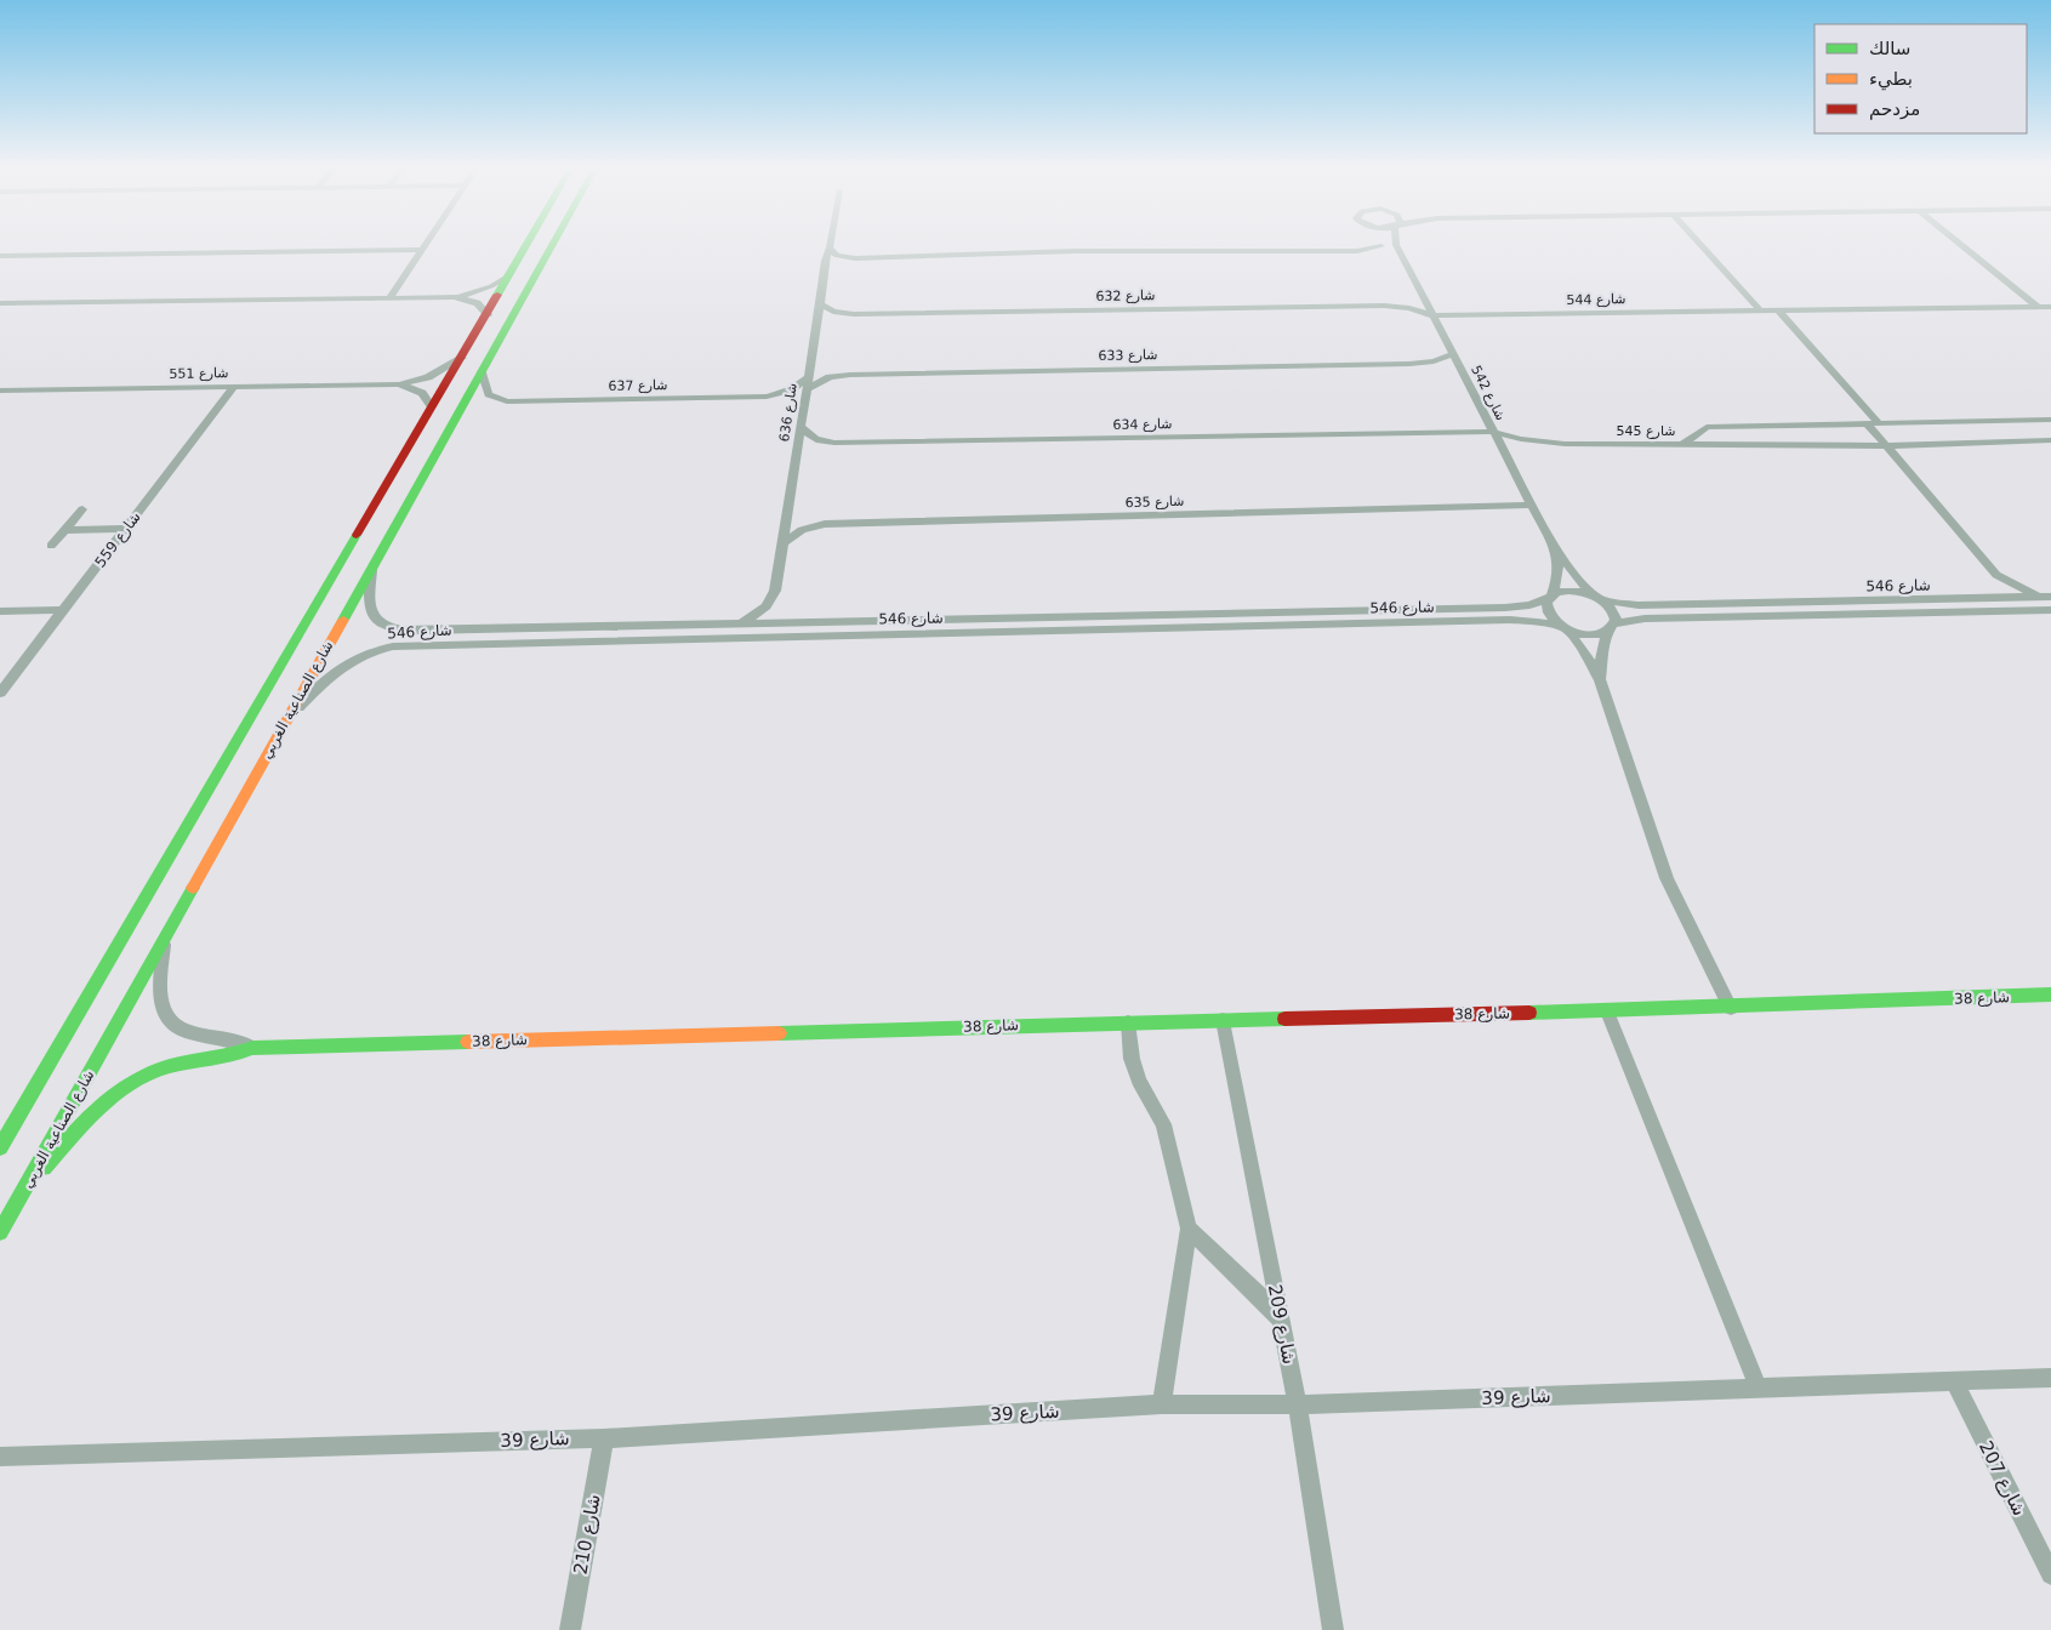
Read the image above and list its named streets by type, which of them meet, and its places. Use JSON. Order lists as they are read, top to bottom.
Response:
{
  "streets": {
    "main road": ["شارع الصناعية الغربي", "شارع 38"],
    "street": [
      "شارع 632",
      "شارع 544",
      "شارع 633",
      "شارع 551",
      "شارع 637",
      "شارع 542",
      "شارع 636",
      "شارع 634",
      "شارع 545",
      "شارع 635",
      "شارع 559",
      "شارع 546",
      "شارع 209",
      "شارع 39",
      "شارع 207",
      "شارع 210"
    ]
  },
  "crossings": [
    ["شارع 632", "شارع 544"],
    ["شارع 632", "شارع 542"],
    ["شارع 632", "شارع 636"],
    ["شارع 544", "شارع 542"],
    ["شارع 633", "شارع 542"],
    ["شارع 633", "شارع 636"],
    ["شارع 551", "شارع 559"],
    ["شارع 551", "شارع الصناعية الغربي"],
    ["شارع 637", "شارع 636"],
    ["شارع 637", "شارع الصناعية الغربي"],
    ["شارع 542", "شارع 634"],
    ["شارع 542", "شارع 545"],
    ["شارع 542", "شارع 635"],
    ["شارع 542", "شارع 546"],
    ["شارع 636", "شارع 634"],
    ["شارع 636", "شارع 635"],
    ["شارع 636", "شارع 546"],
    ["شارع 634", "شارع 545"],
    ["شارع 546", "شارع الصناعية الغربي"],
    ["شارع الصناعية الغربي", "شارع 38"],
    ["شارع 38", "شارع 209"],
    ["شارع 209", "شارع 39"],
    ["شارع 39", "شارع 207"],
    ["شارع 39", "شارع 210"]
  ],
  "legend": ["سالك", "بطيء", "مزدحم"]
}
